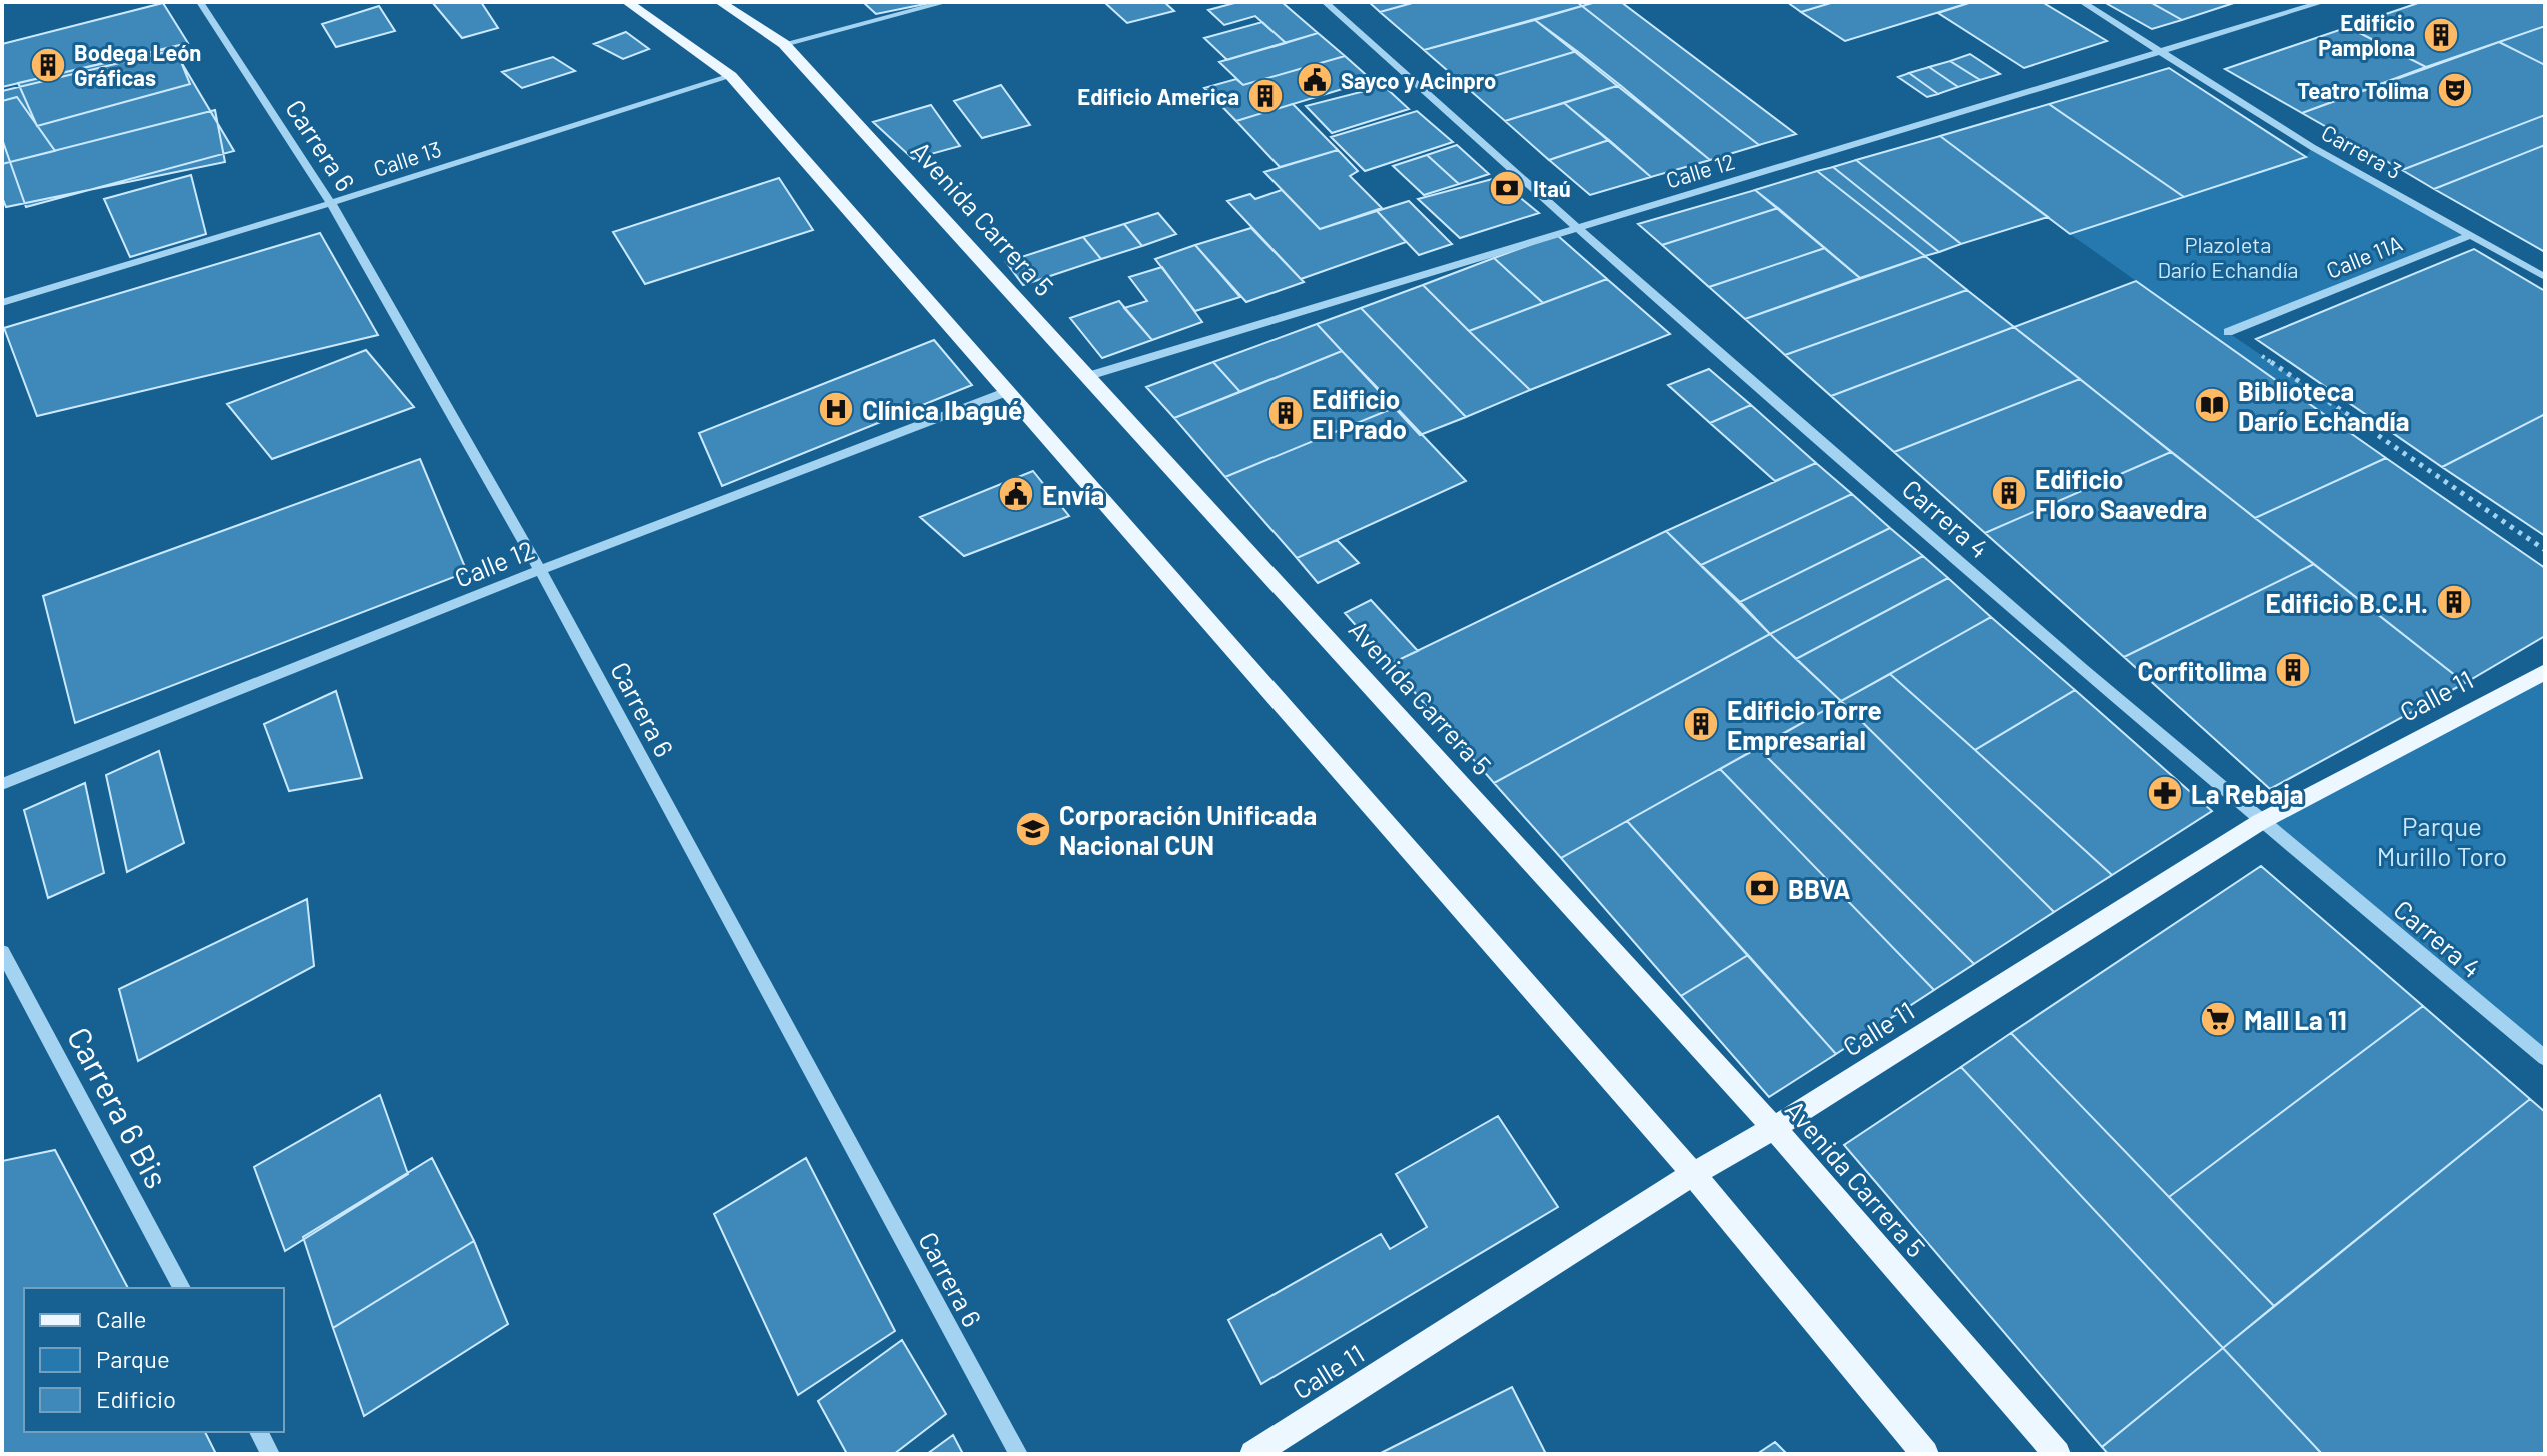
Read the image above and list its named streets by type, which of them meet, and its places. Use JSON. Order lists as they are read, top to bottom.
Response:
{
  "streets": {
    "main road": ["Avenida Carrera 5", "Calle 11"],
    "street": [
      "Carrera 6",
      "Carrera 3",
      "Calle 13",
      "Calle 12",
      "Calle 11A",
      "Carrera 4",
      "Carrera 6 Bis"
    ]
  },
  "crossings": [
    ["Carrera 6", "Calle 13"],
    ["Carrera 6", "Calle 12"],
    ["Carrera 3", "Calle 12"],
    ["Carrera 3", "Calle 11A"],
    ["Calle 12", "Avenida Carrera 5"],
    ["Calle 12", "Carrera 4"],
    ["Avenida Carrera 5", "Calle 11"],
    ["Carrera 4", "Calle 11"]
  ],
  "parks": ["Plazoleta Darío Echandía", "Parque Murillo Toro"],
  "places": {
    "building": [
      "Edificio Pamplona",
      "Bodega León Gráficas",
      "Edificio America",
      "Edificio El Prado",
      "Edificio Floro Saavedra",
      "Edificio B.C.H.",
      "Corfitolima",
      "Edificio Torre Empresarial"
    ],
    "public building": ["Sayco y Acinpro", "Envía"],
    "theatre": ["Teatro Tolima"],
    "bank": ["Itaú", "BBVA"],
    "library": ["Biblioteca Darío Echandía"],
    "hospital": ["Clínica Ibagué"],
    "pharmacy": ["La Rebaja"],
    "school or university": ["Corporación Unificada Nacional CUN"],
    "supermarket": ["Mall La 11"]
  },
  "legend": ["Calle", "Parque", "Edificio"]
}
